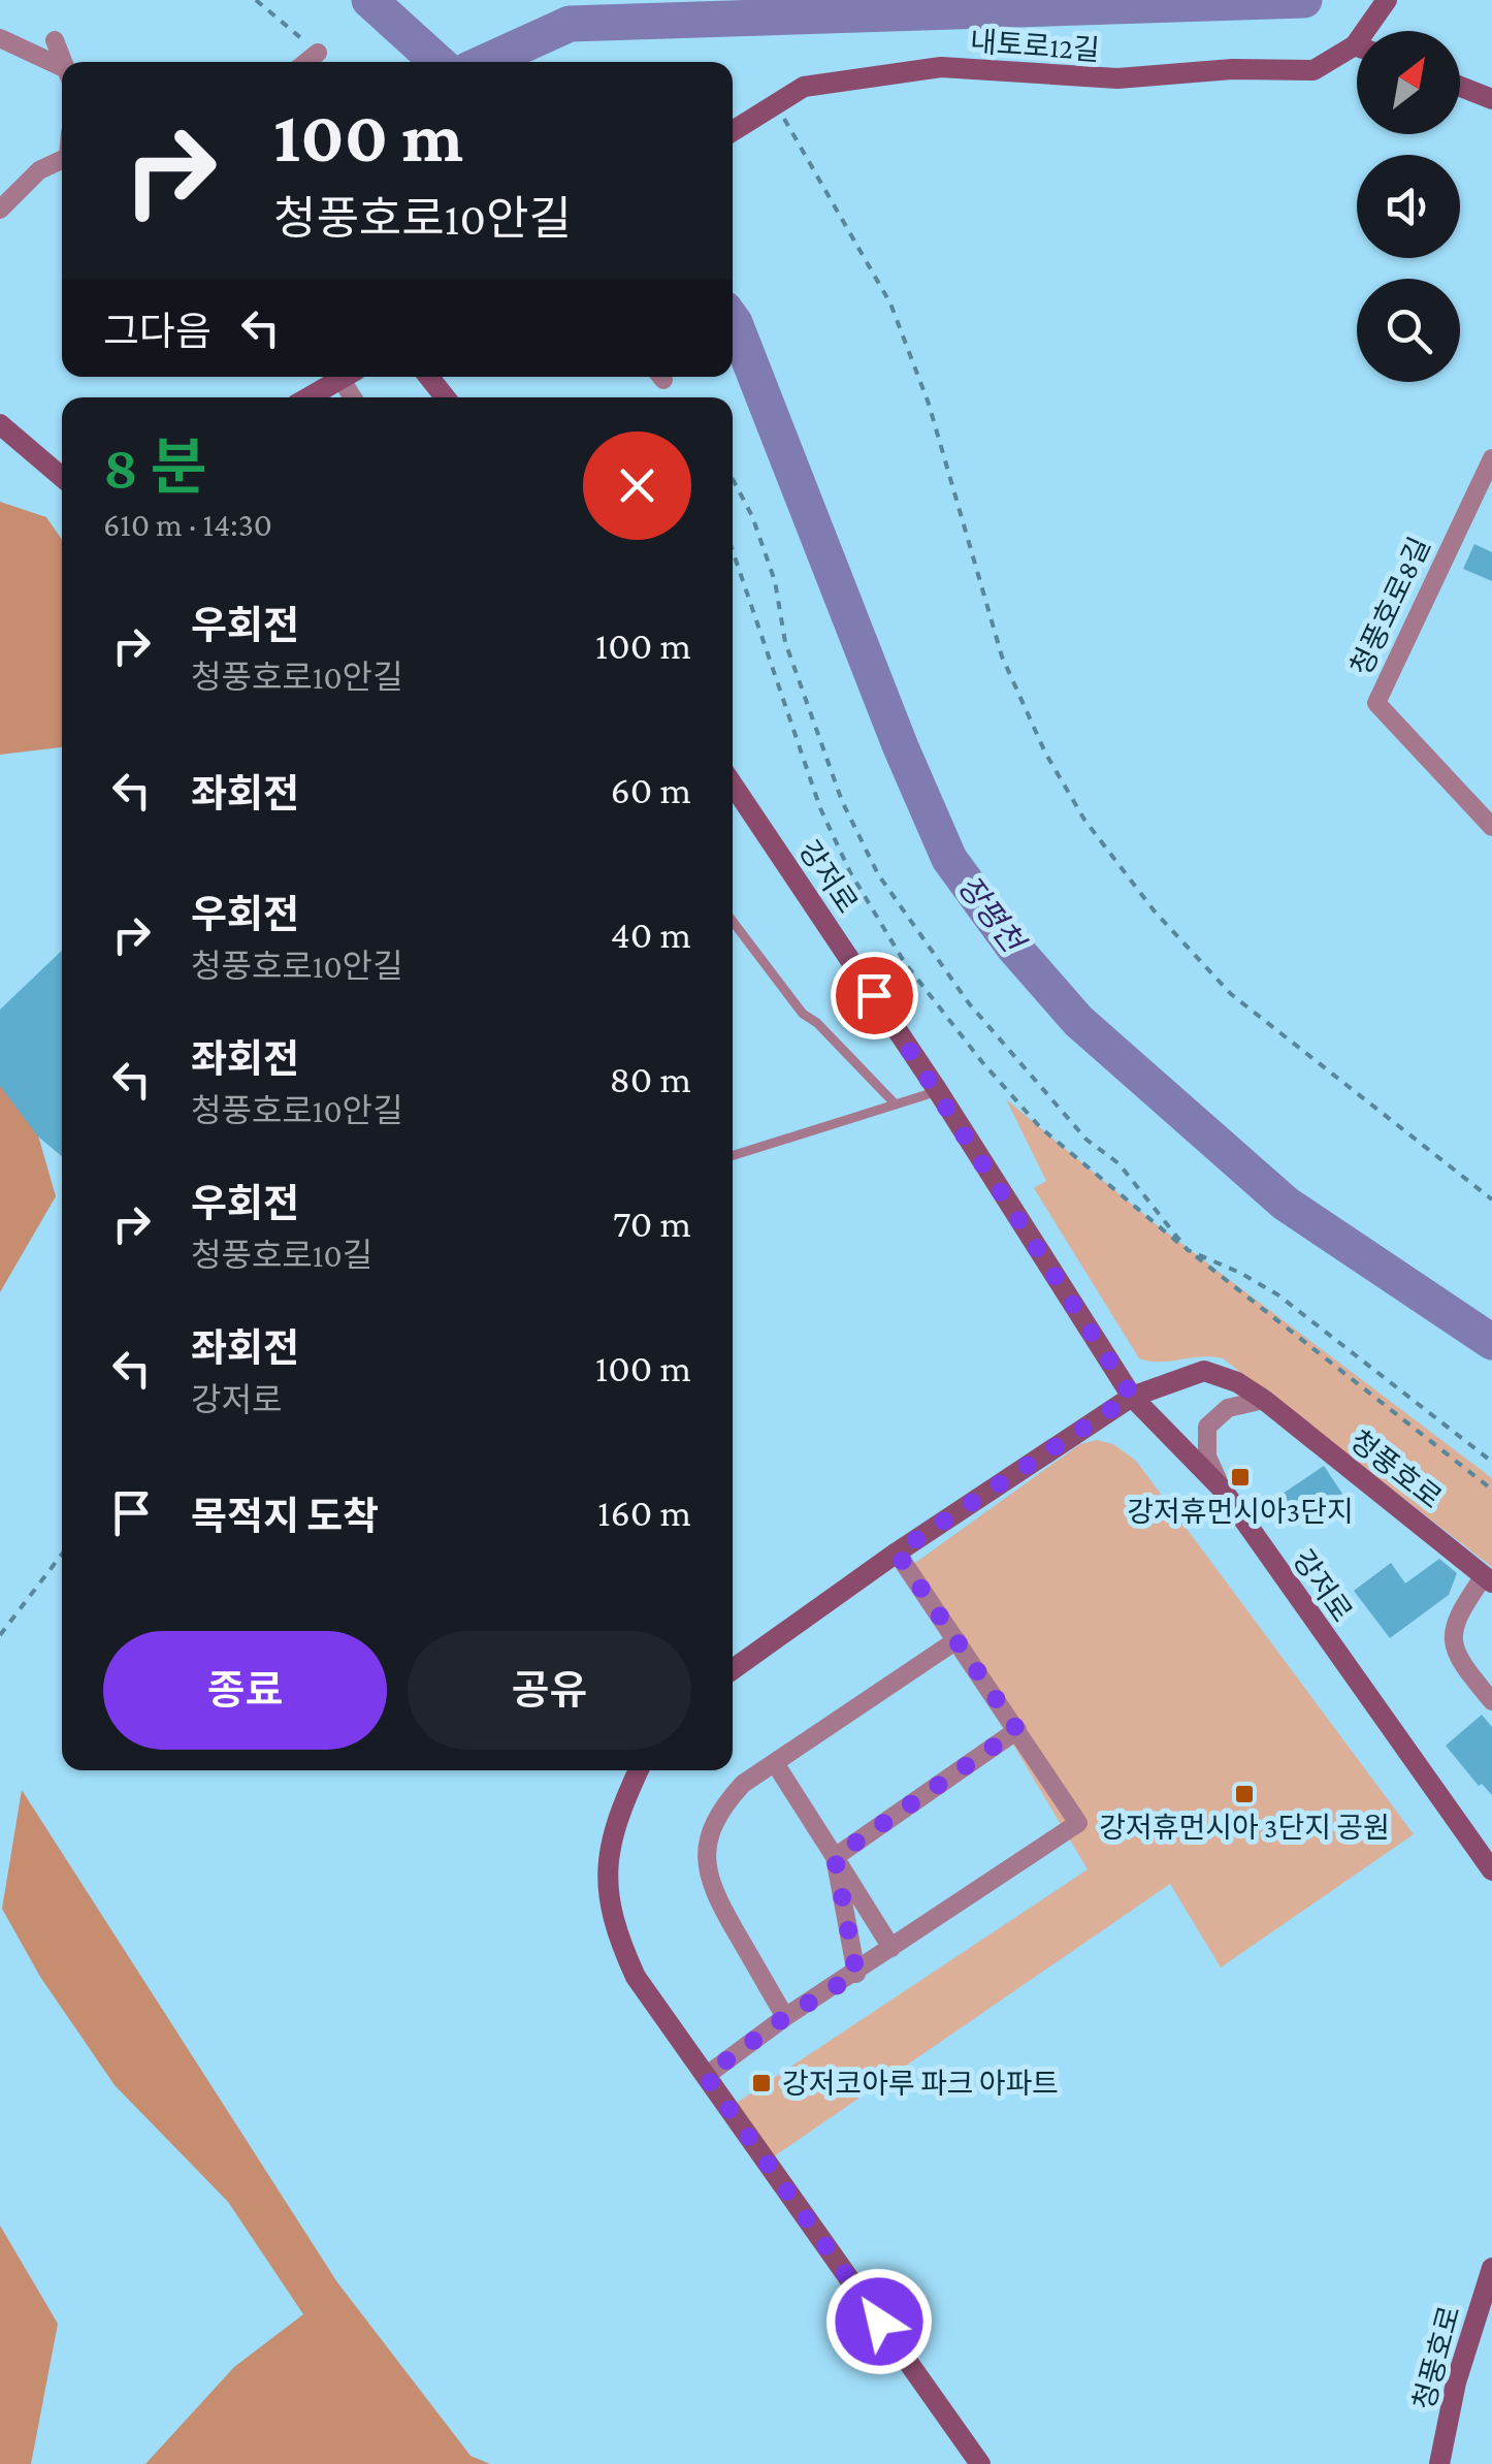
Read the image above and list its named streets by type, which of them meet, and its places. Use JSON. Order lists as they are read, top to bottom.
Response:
{
  "streets": {
    "street": [
      "내토로12길",
      "청풍호로8길",
      "강저로",
      "청풍호로"
    ]
  },
  "crossings": [
    ["강저로", "청풍호로"]
  ],
  "water": ["장평천"],
  "places": {
    "transit": ["강저휴먼시아3단지", "강저휴먼시아 3단지 공원", "강저코아루 파크 아파트"]
  },
  "north": "top right",
  "page": {
    "turn": ["100 m", "청풍호로10안길"],
    "then": "그다음",
    "heading": ["8 분", "610 m · 14:30"],
    "list": [
      {
        "name": "우회전",
        "note": "청풍호로10안길",
        "value": "100 m"
      },
      {
        "name": "좌회전",
        "value": "60 m"
      },
      {
        "name": "우회전",
        "note": "청풍호로10안길",
        "value": "40 m"
      },
      {
        "name": "좌회전",
        "note": "청풍호로10안길",
        "value": "80 m"
      },
      {
        "name": "우회전",
        "note": "청풍호로10길",
        "value": "70 m"
      },
      {
        "name": "좌회전",
        "note": "강저로",
        "value": "100 m"
      },
      {
        "name": "목적지 도착",
        "value": "160 m"
      }
    ],
    "buttons": ["종료", "공유"]
  }
}
